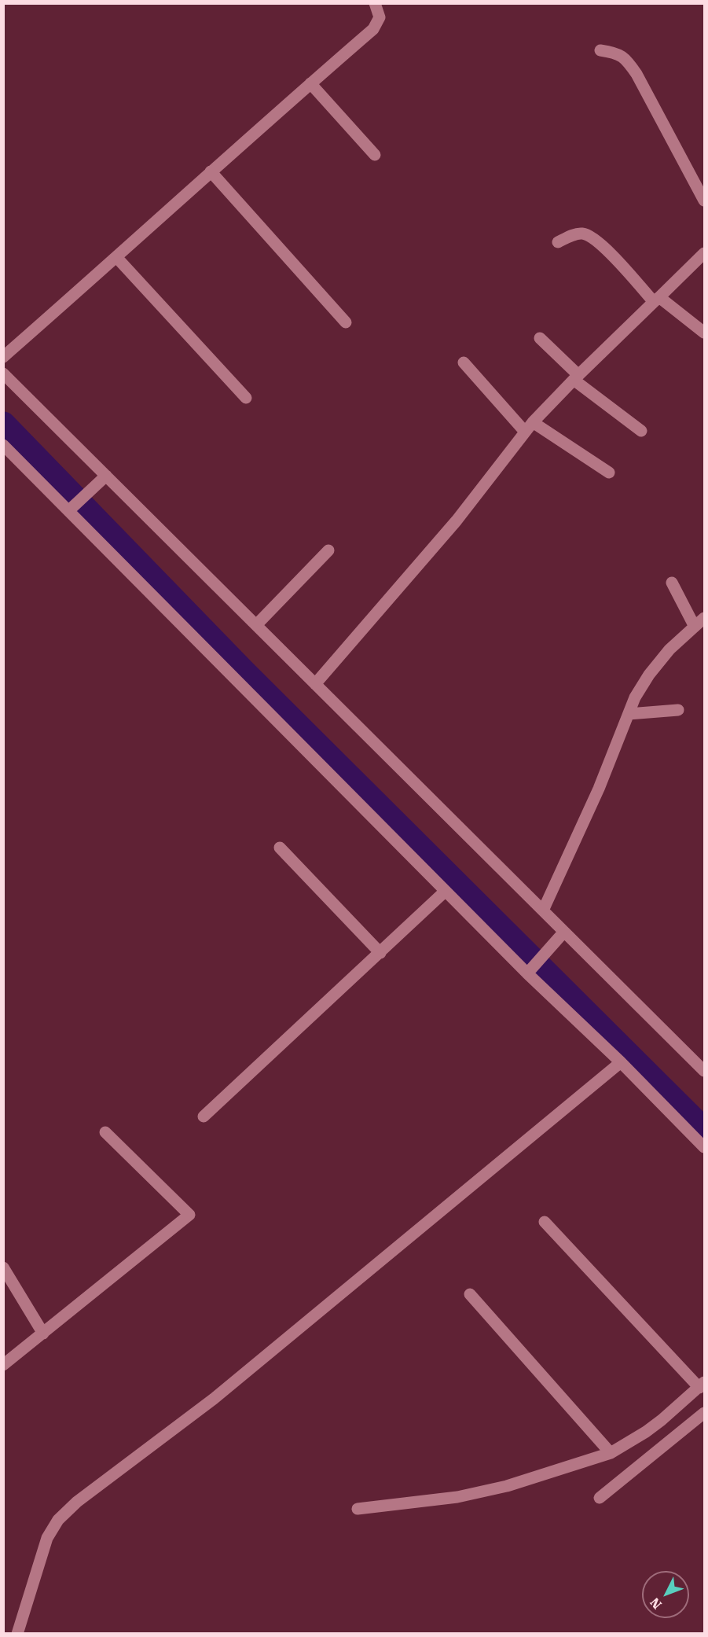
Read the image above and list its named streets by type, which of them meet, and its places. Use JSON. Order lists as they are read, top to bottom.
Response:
{
  "north": "bottom left"
}
